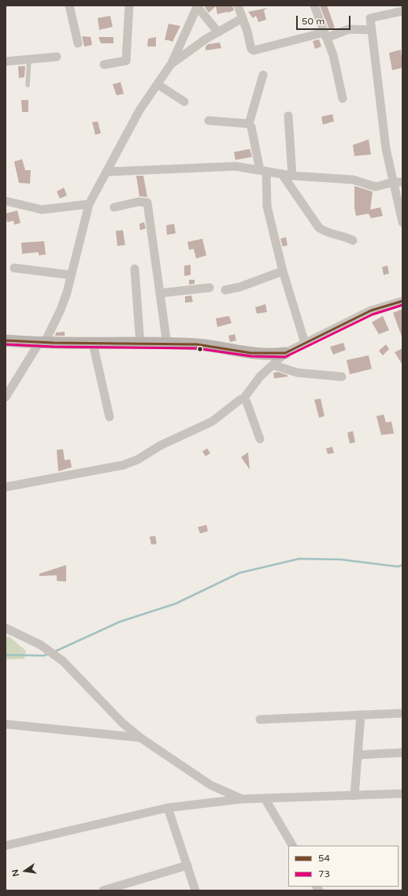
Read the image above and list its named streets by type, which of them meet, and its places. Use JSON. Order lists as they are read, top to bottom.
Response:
{
  "lines": ["transit line 54", "transit line 73"],
  "legend": ["54", "73"],
  "scale_bar": "50 m",
  "north": "left"
}
